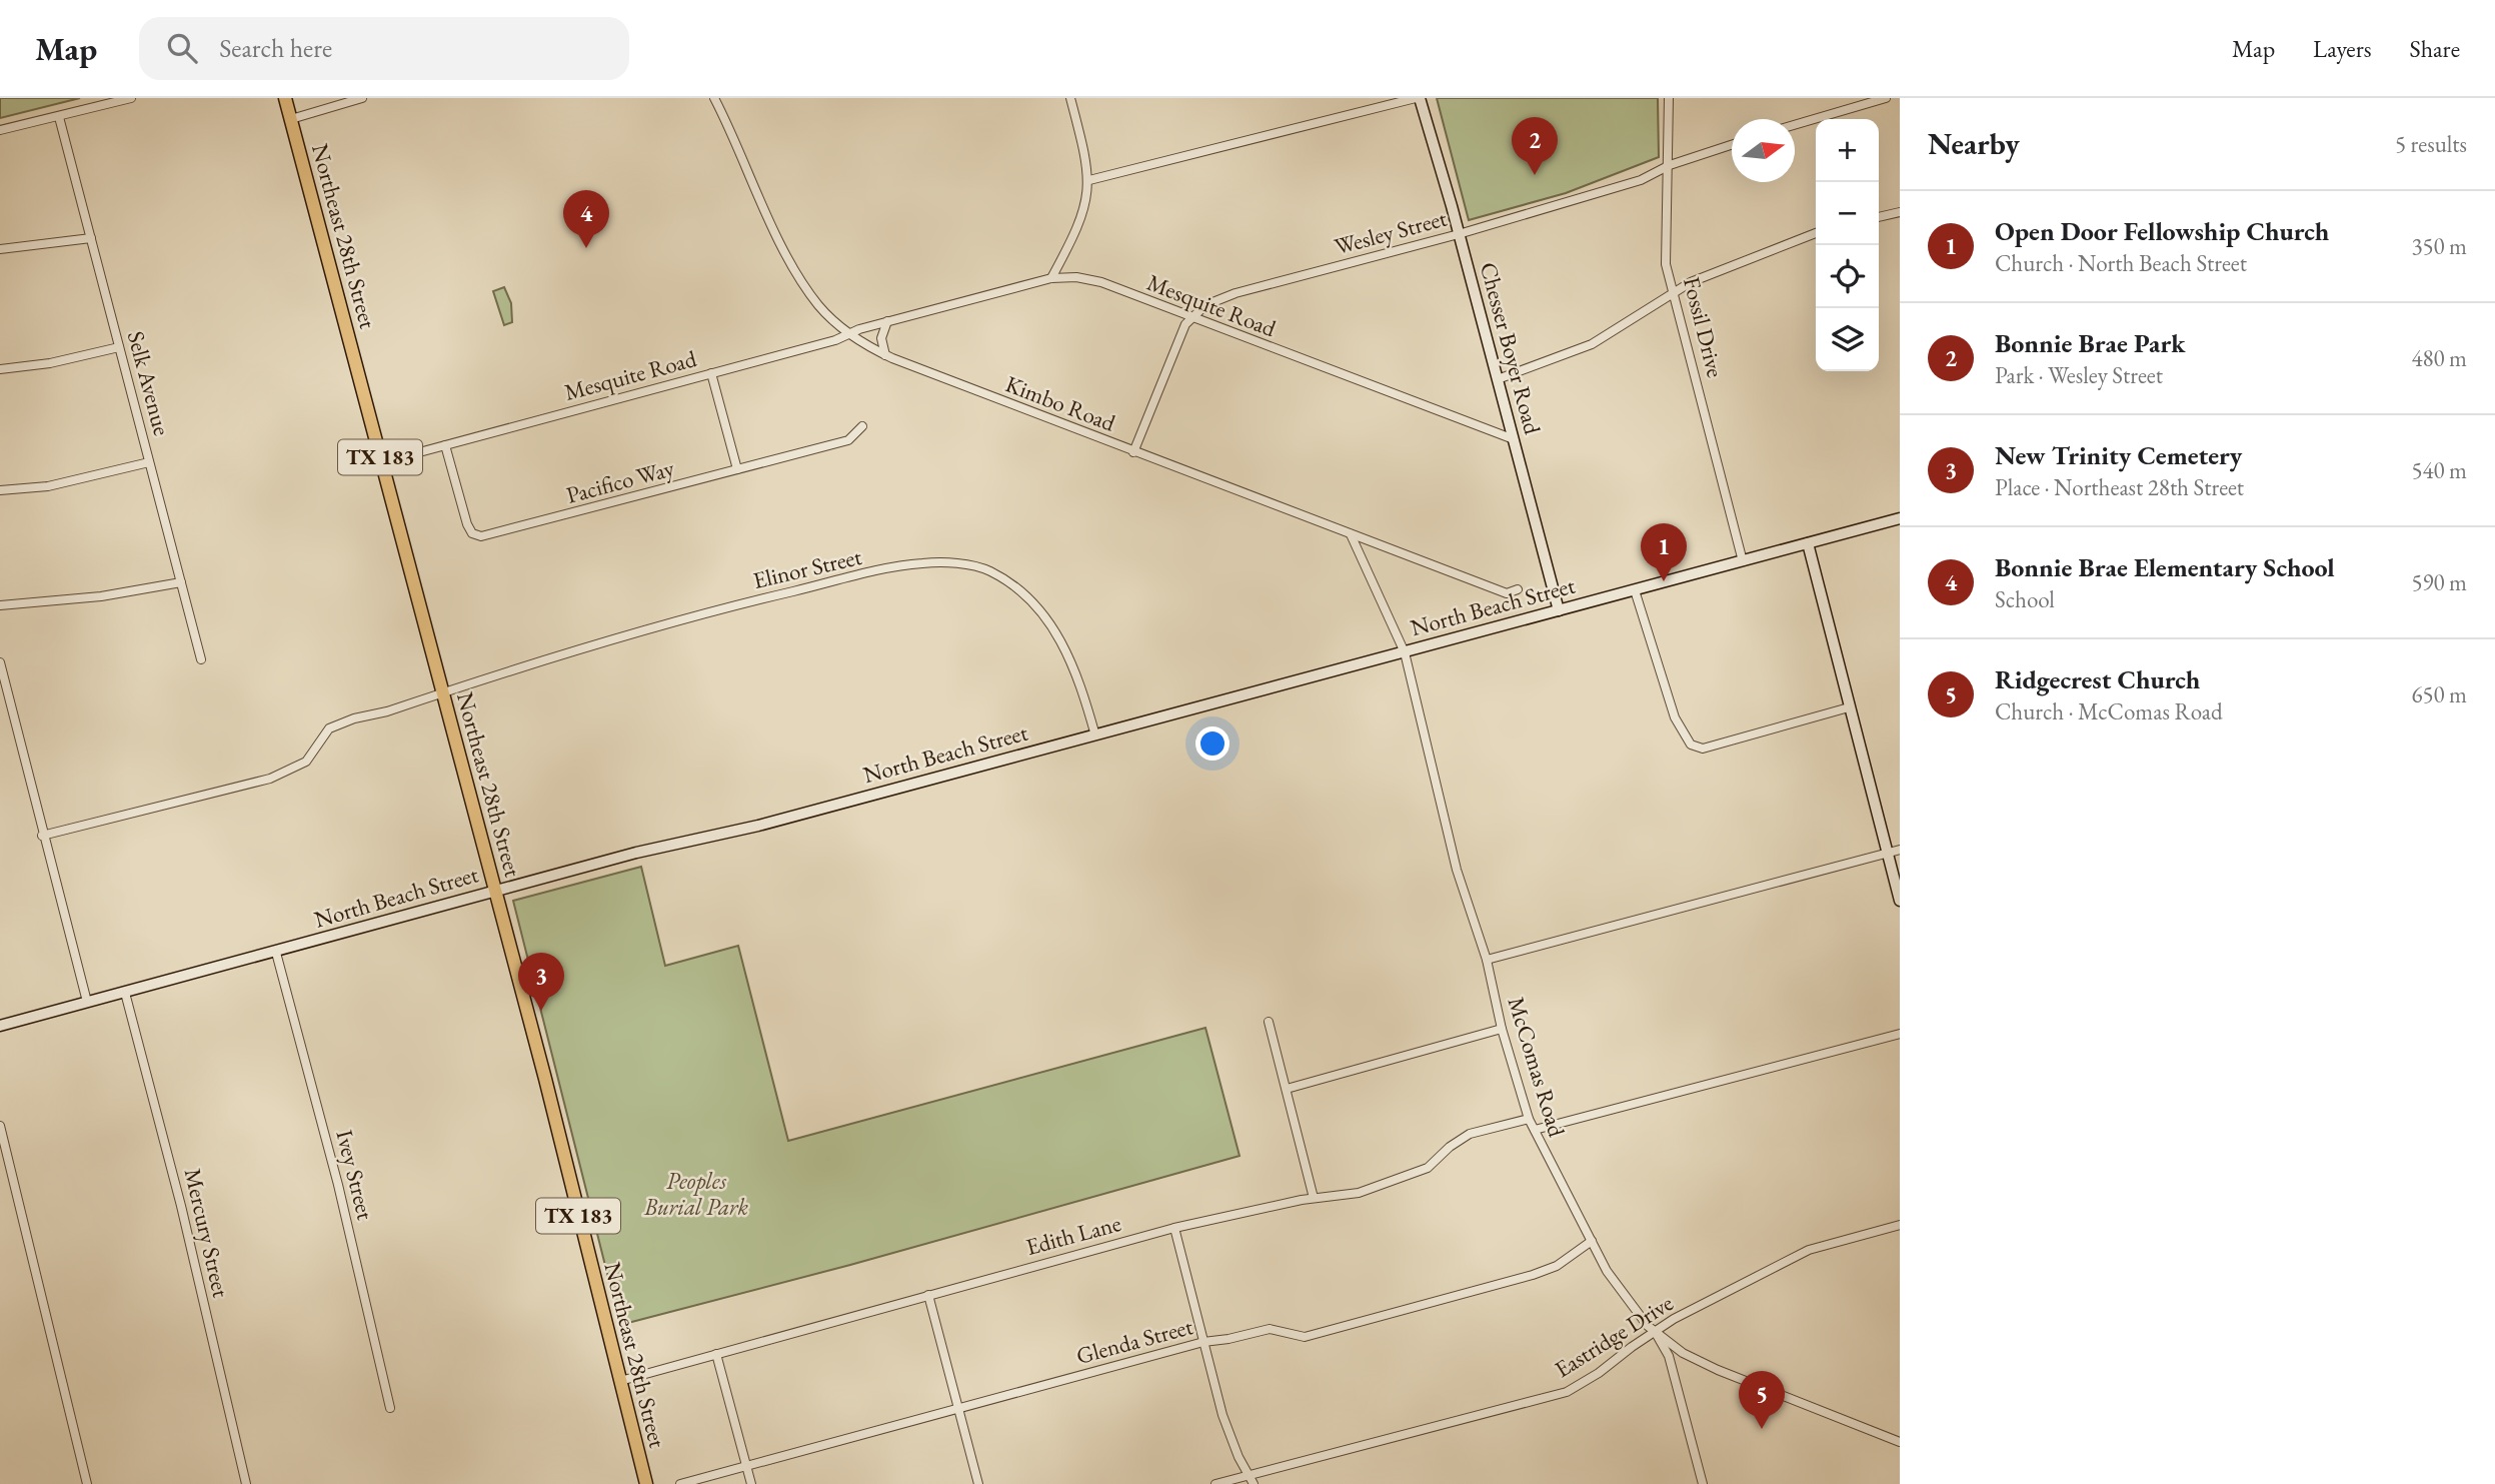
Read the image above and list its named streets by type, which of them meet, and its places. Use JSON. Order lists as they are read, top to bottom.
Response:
{
  "streets": {
    "main road": [
      "Northeast 28th Street",
      "Chesser Boyer Road",
      "TX 183",
      "North Beach Street"
    ],
    "street": [
      "Wesley Street",
      "Mesquite Road",
      "Fossil Drive",
      "Selk Avenue",
      "Kimbo Road",
      "Pacifico Way",
      "Elinor Street",
      "McComas Road",
      "Ivey Street",
      "Mercury Street",
      "Edith Lane",
      "Eastridge Drive",
      "Glenda Street"
    ]
  },
  "crossings": [
    ["Wesley Street", "Mesquite Road"],
    ["Wesley Street", "Fossil Drive"],
    ["Wesley Street", "Chesser Boyer Road"],
    ["Northeast 28th Street", "Mesquite Road"],
    ["Northeast 28th Street", "Elinor Street"],
    ["Northeast 28th Street", "North Beach Street"],
    ["Northeast 28th Street", "Edith Lane"],
    ["Mesquite Road", "Chesser Boyer Road"],
    ["Mesquite Road", "Kimbo Road"],
    ["Mesquite Road", "Pacifico Way"],
    ["Fossil Drive", "North Beach Street"],
    ["Chesser Boyer Road", "North Beach Street"],
    ["Kimbo Road", "McComas Road"],
    ["Elinor Street", "North Beach Street"],
    ["North Beach Street", "McComas Road"],
    ["North Beach Street", "Ivey Street"],
    ["North Beach Street", "Mercury Street"],
    ["McComas Road", "Edith Lane"],
    ["McComas Road", "Eastridge Drive"],
    ["McComas Road", "Glenda Street"]
  ],
  "parks": ["Peoples Burial Park"],
  "north": "right",
  "page": {
    "header": "Map",
    "search": "Search here",
    "nav": ["Map", "Layers", "Share"],
    "heading": ["Nearby", "5 results"],
    "pins": [
      "2",
      "4",
      "1",
      "3",
      "5"
    ],
    "map_buttons": ["+", "−"],
    "list": [
      {
        "mark": "1",
        "name": "Open Door Fellowship Church",
        "note": "Church · North Beach Street",
        "value": "350 m"
      },
      {
        "mark": "2",
        "name": "Bonnie Brae Park",
        "note": "Park · Wesley Street",
        "value": "480 m"
      },
      {
        "mark": "3",
        "name": "New Trinity Cemetery",
        "note": "Place · Northeast 28th Street",
        "value": "540 m"
      },
      {
        "mark": "4",
        "name": "Bonnie Brae Elementary School",
        "note": "School",
        "value": "590 m"
      },
      {
        "mark": "5",
        "name": "Ridgecrest Church",
        "note": "Church · McComas Road",
        "value": "650 m"
      }
    ]
  }
}
